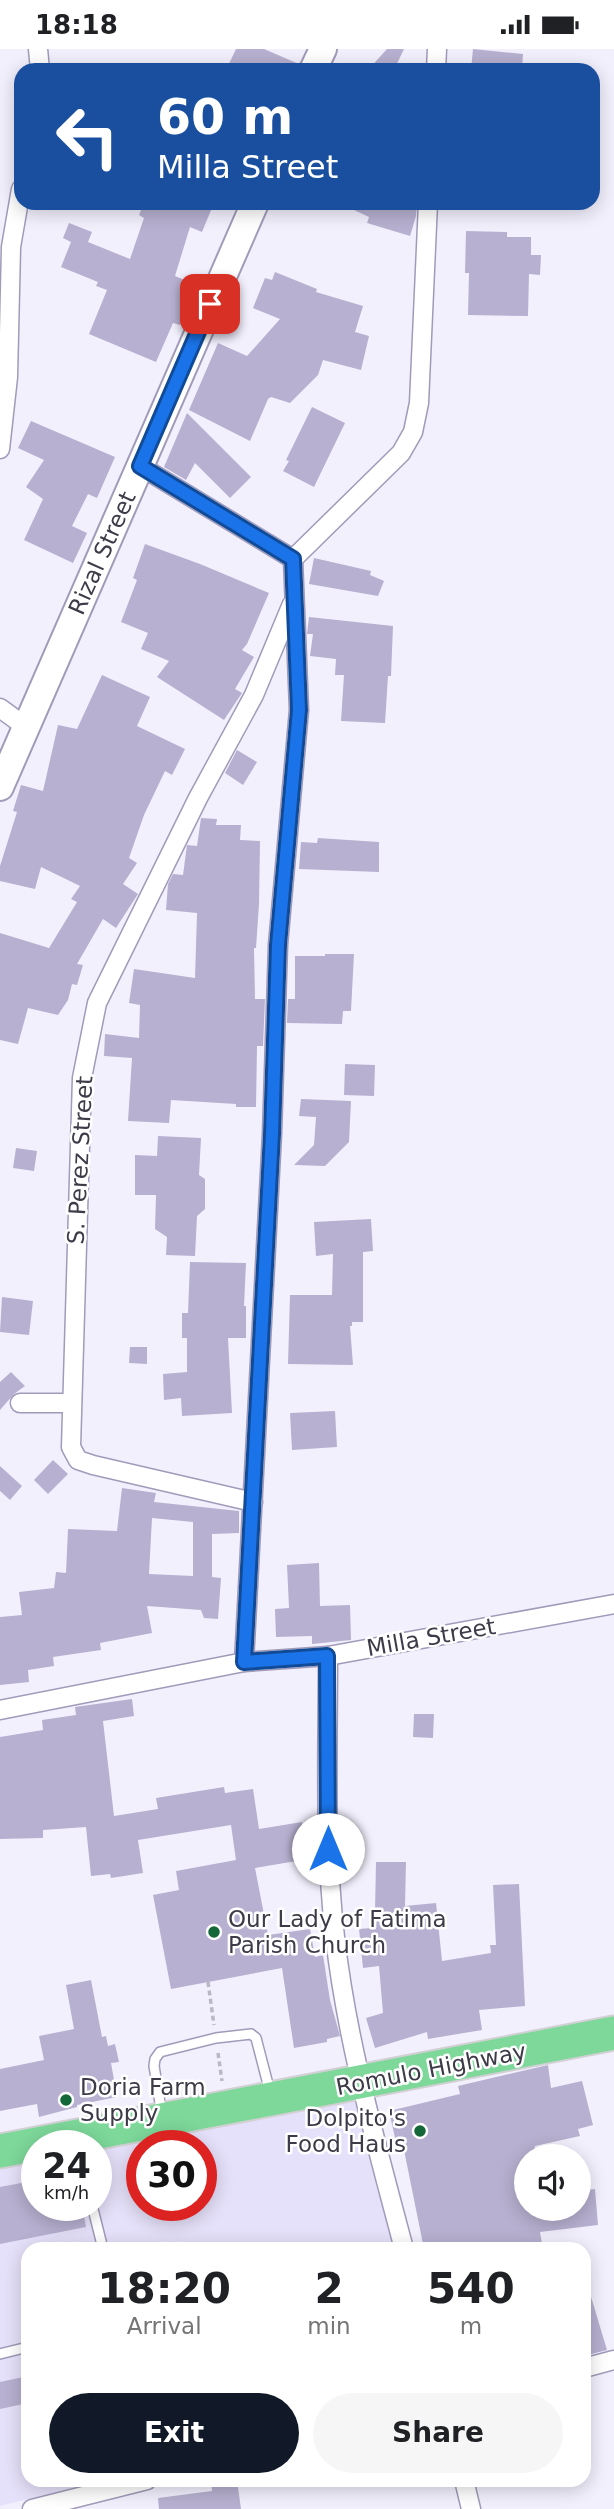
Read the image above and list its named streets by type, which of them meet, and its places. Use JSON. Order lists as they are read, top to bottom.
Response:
{
  "streets": {
    "highway": ["Romulo Highway"],
    "street": ["Rizal Street", "S. Perez Street", "Milla Street"]
  },
  "places": ["Our Lady of Fatima Parish Church", "Doria Farm Supply", "Dolpito's Food Haus"],
  "page": {
    "status": "18:18",
    "turn": ["60 m", "Milla Street"],
    "speed": "24 km/h",
    "limit": "30",
    "eta": [
      "18:20",
      "Arrival",
      "2",
      "min",
      "540",
      "m"
    ],
    "buttons": ["Exit", "Share"]
  }
}
